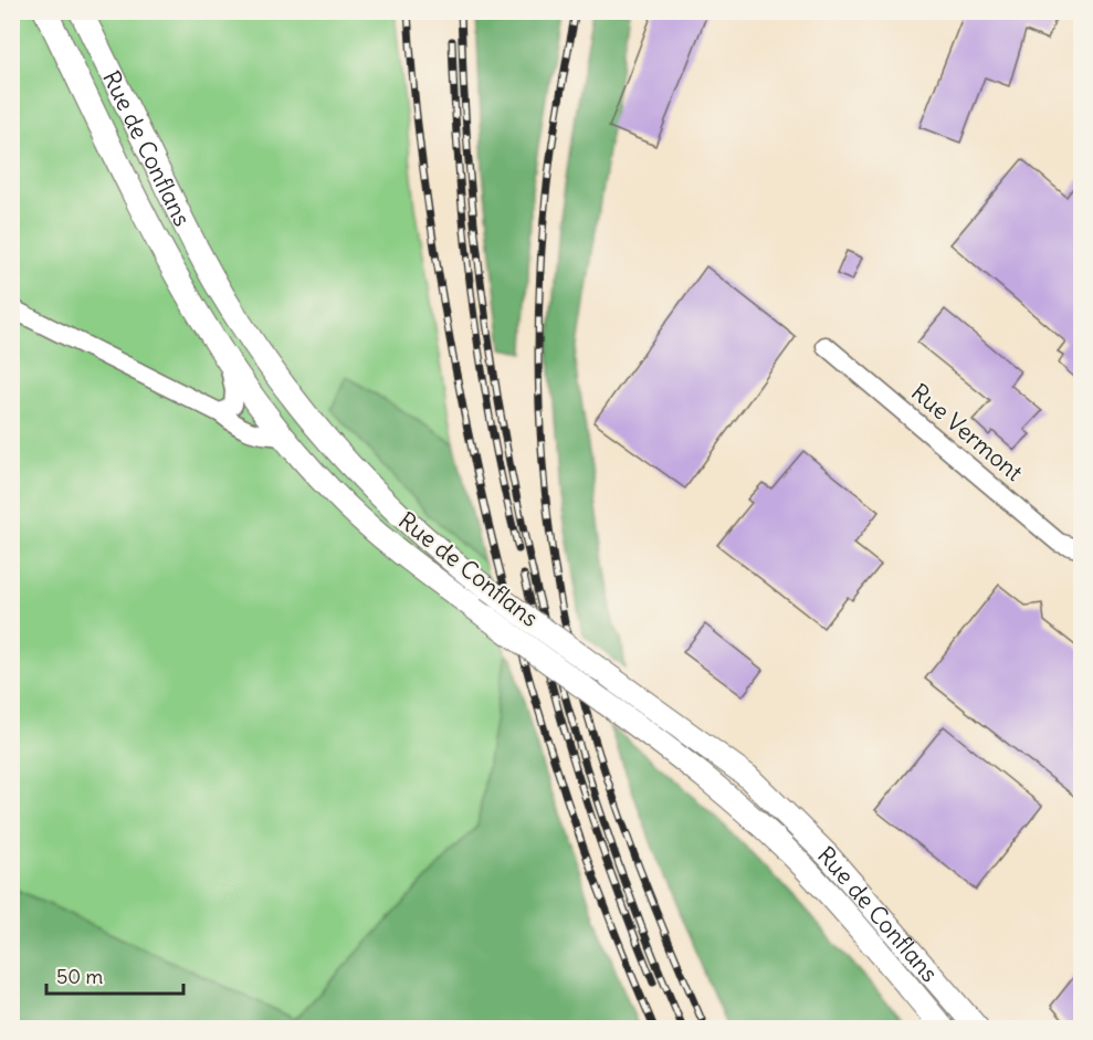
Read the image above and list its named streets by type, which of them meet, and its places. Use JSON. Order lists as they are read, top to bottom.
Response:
{
  "streets": {
    "main road": ["Rue de Conflans"],
    "street": ["Rue Vermont"]
  },
  "scale_bar": "50 m"
}
